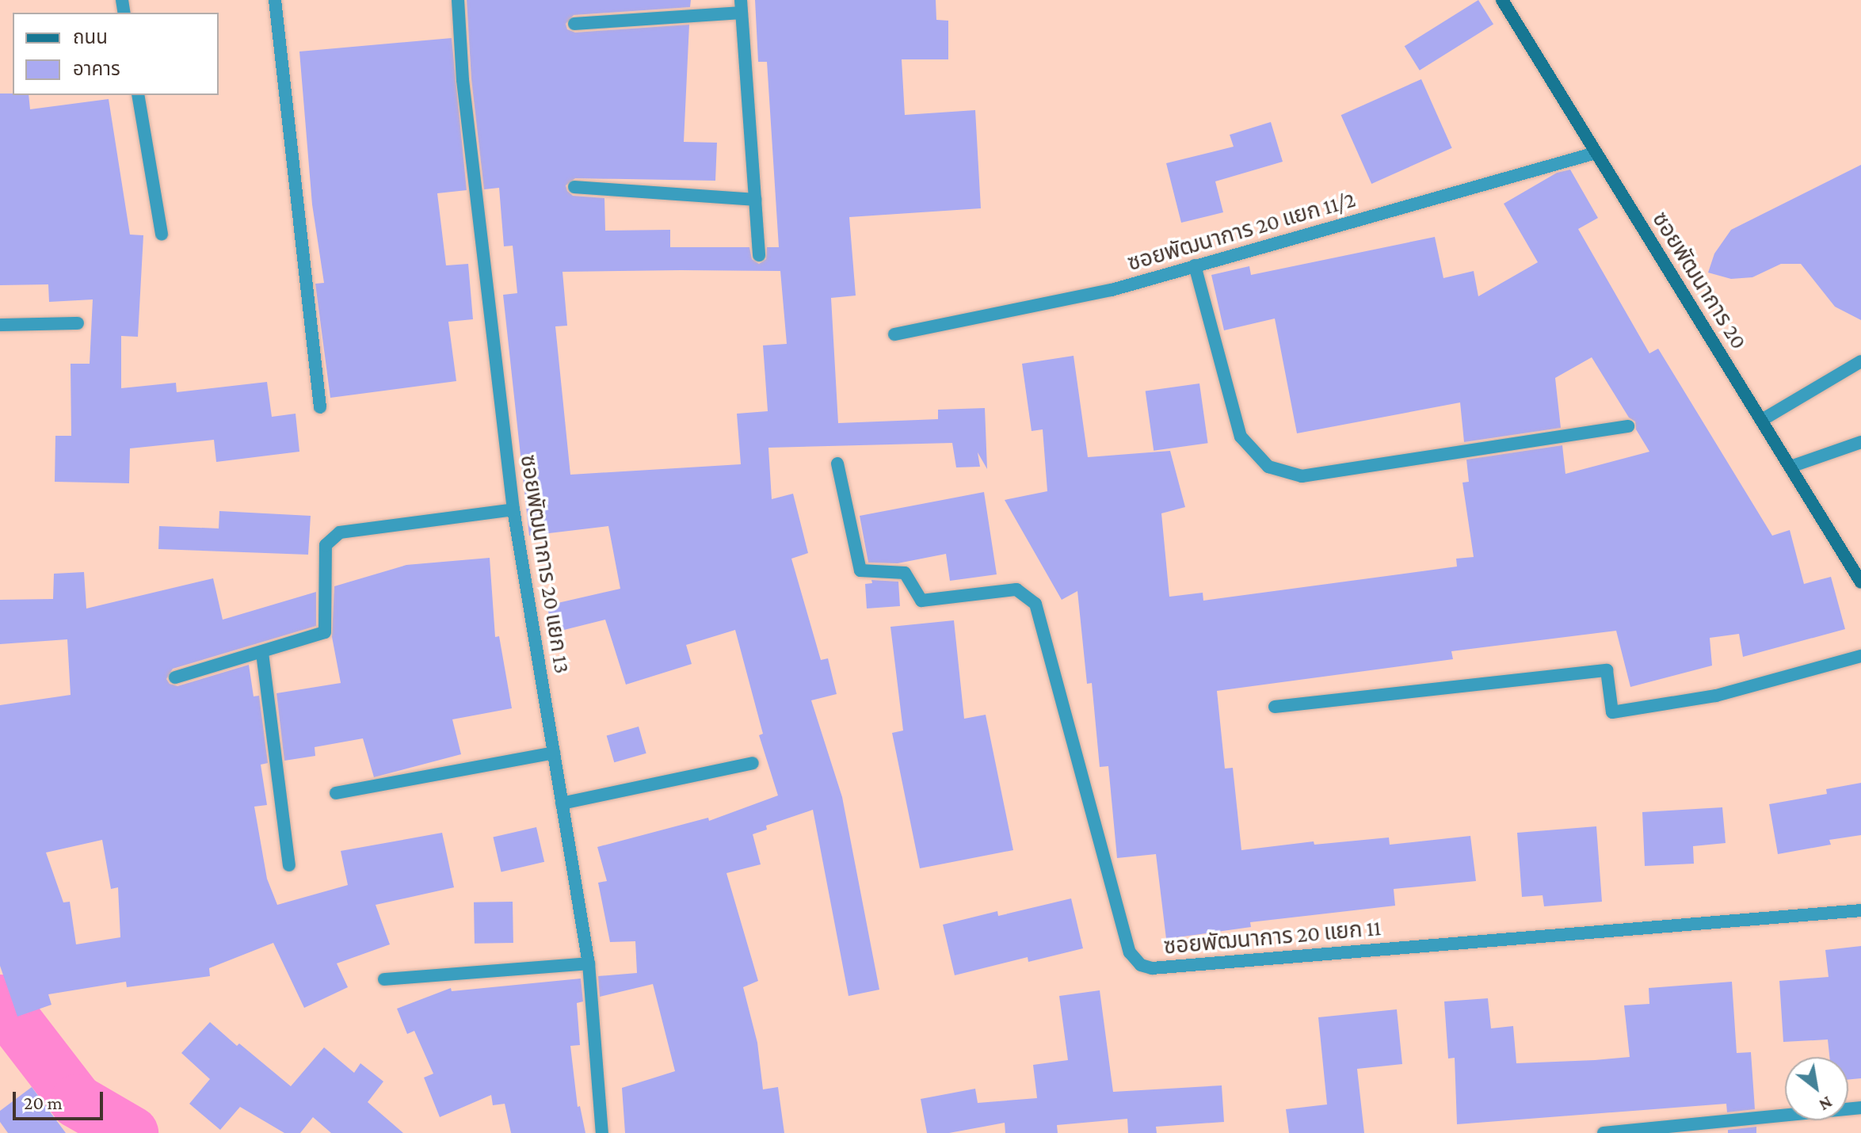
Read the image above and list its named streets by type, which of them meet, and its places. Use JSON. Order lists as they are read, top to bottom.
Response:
{
  "streets": {
    "street": [
      "ซอยพัฒนาการ 20 แยก 11/2",
      "ซอยพัฒนาการ 20",
      "ซอยพัฒนาการ 20 แยก 13",
      "ซอยพัฒนาการ 20 แยก 11"
    ]
  },
  "crossings": [
    ["ซอยพัฒนาการ 20 แยก 11/2", "ซอยพัฒนาการ 20"]
  ],
  "legend": ["ถนน", "อาคาร"],
  "scale_bar": "20 m",
  "north": "bottom right"
}
